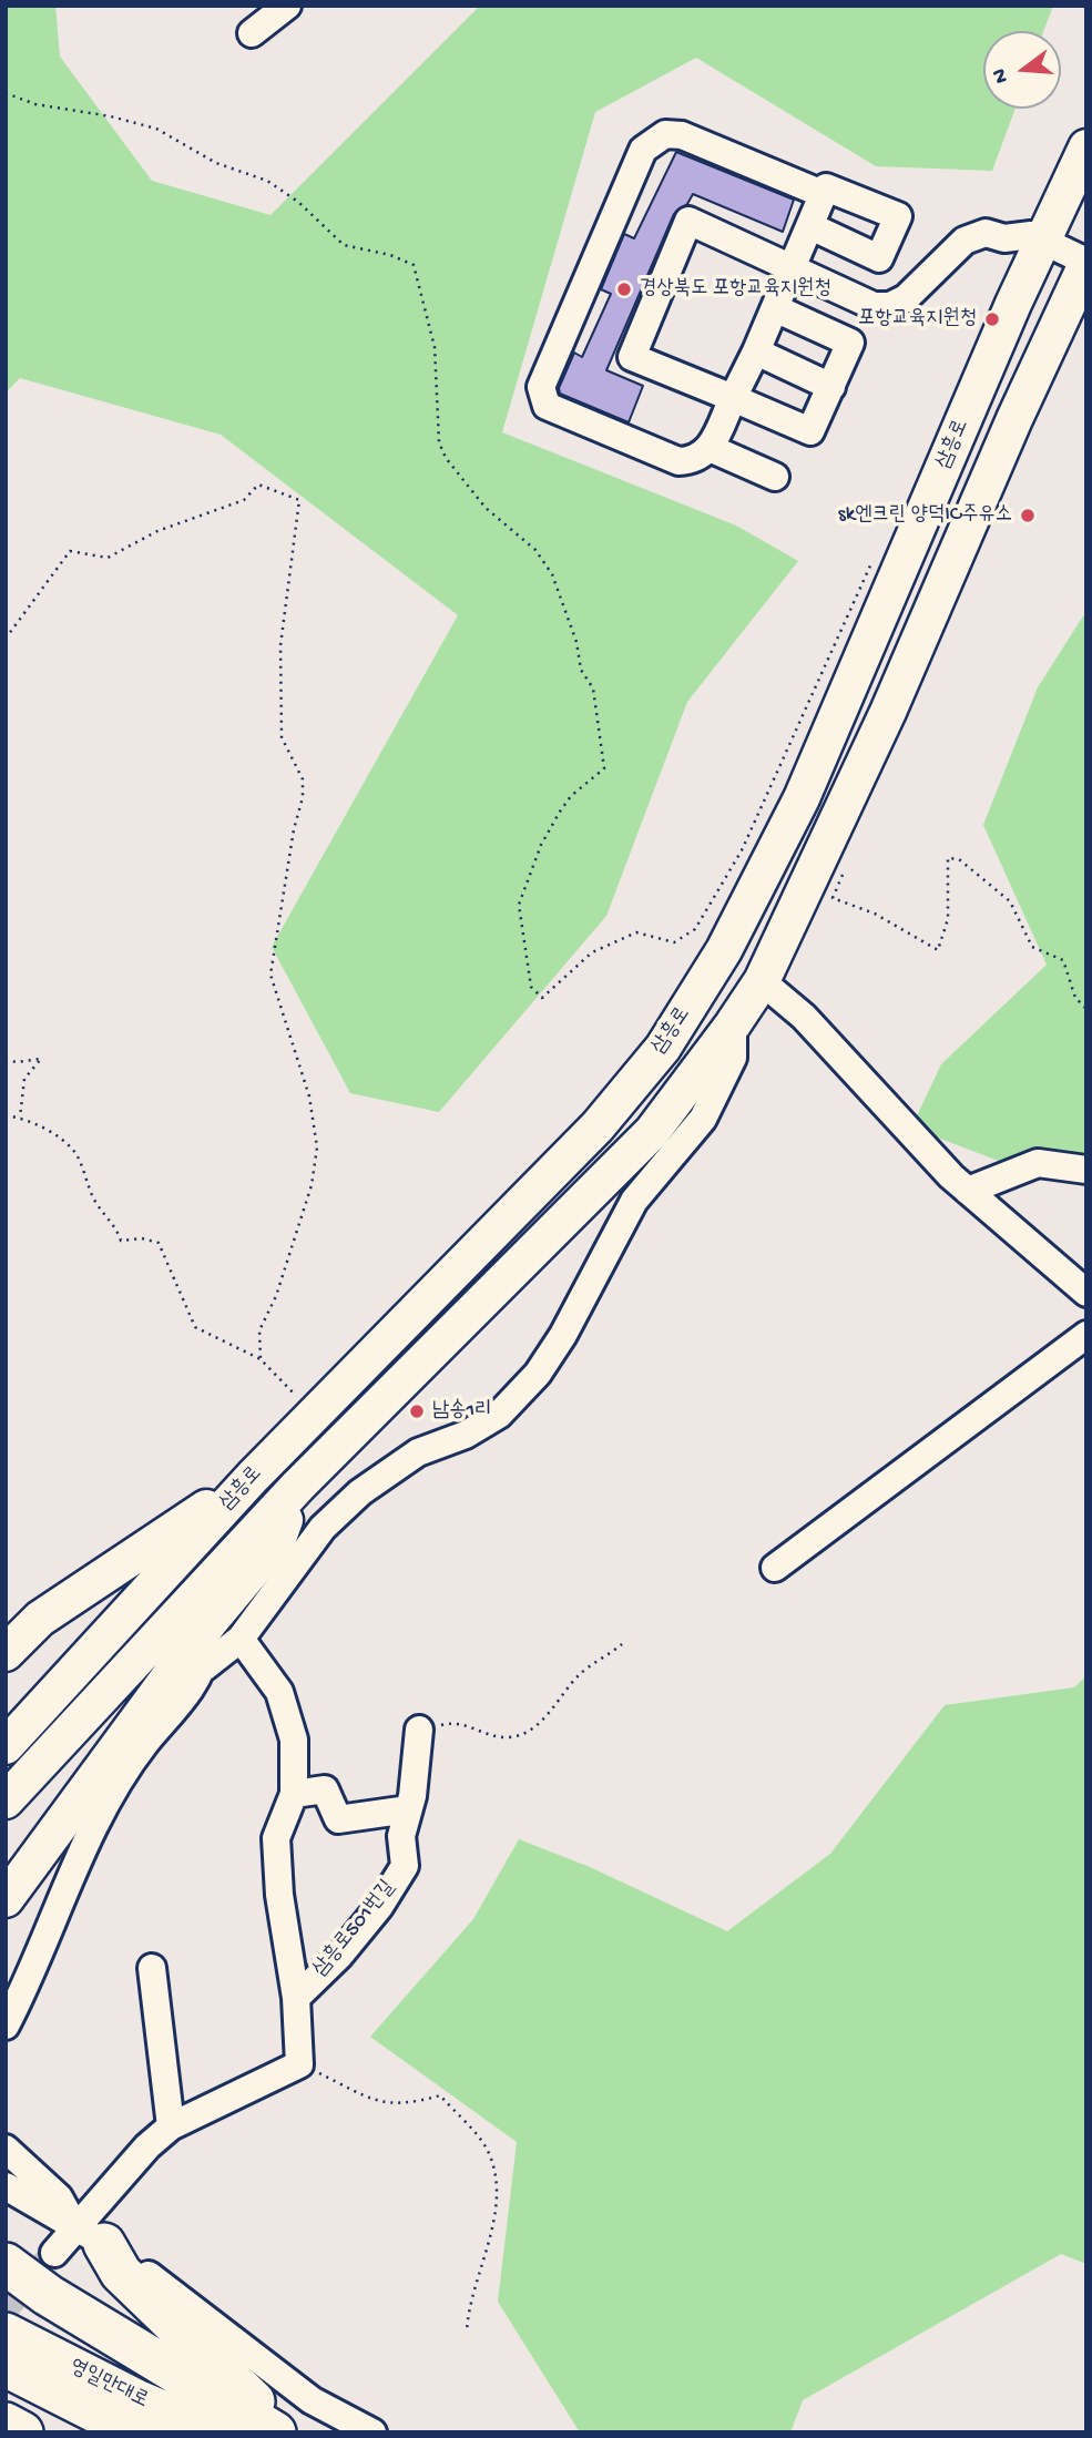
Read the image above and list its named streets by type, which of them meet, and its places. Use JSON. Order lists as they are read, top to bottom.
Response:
{
  "streets": {
    "highway": ["영일만대로"],
    "main road": ["삼흥로"],
    "street": ["삼흥로501번길"]
  },
  "places": [
    "경상북도 포항교육지원청",
    "포항교육지원청",
    "sk엔크린 양덕IC주유소",
    "남송1리"
  ],
  "north": "left"
}
